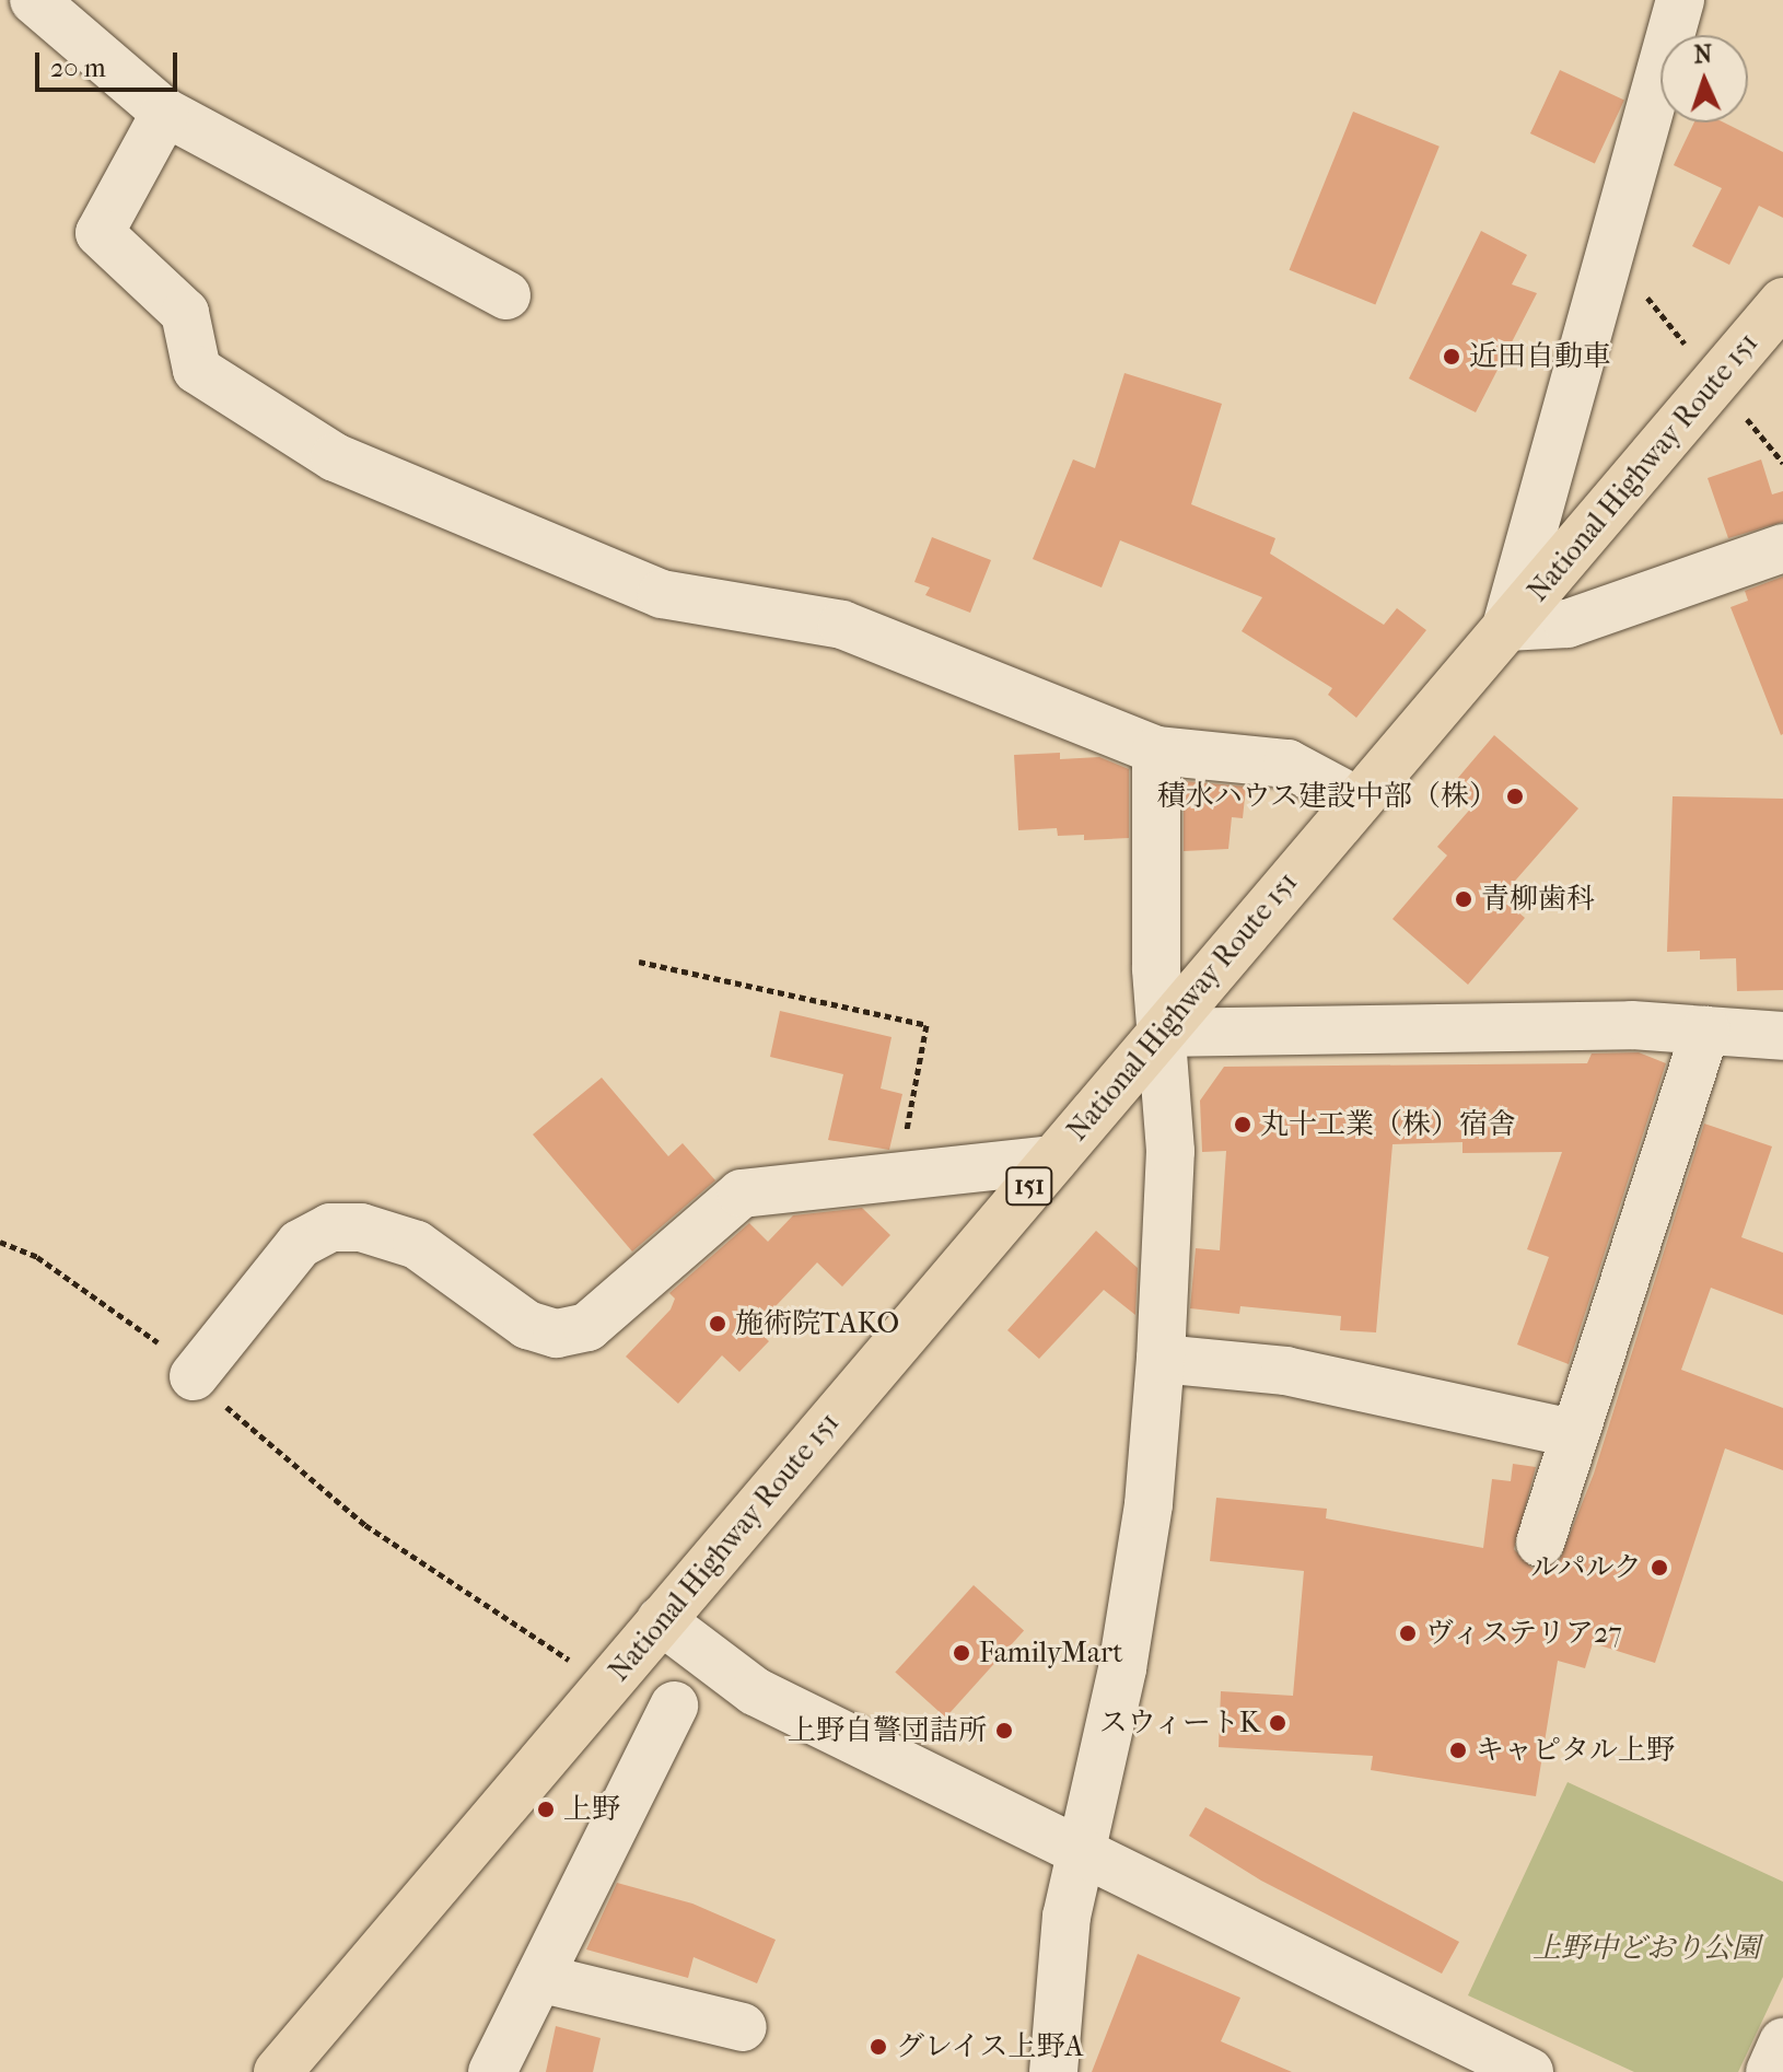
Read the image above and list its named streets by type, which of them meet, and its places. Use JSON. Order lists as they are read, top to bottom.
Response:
{
  "streets": {
    "highway": ["National Highway Route 151", "151"]
  },
  "parks": ["上野中どおり公園"],
  "places": [
    "近田自動車",
    "積水ハウス建設中部（株）",
    "青柳歯科",
    "丸十工業（株）宿舎",
    "施術院TAKO",
    "ルパルク",
    "ヴィステリア27",
    "FamilyMart",
    "スウィートK",
    "上野自警団詰所",
    "キャピタル上野",
    "上野",
    "グレイス上野A"
  ],
  "scale_bar": "20 m",
  "north": "top"
}
